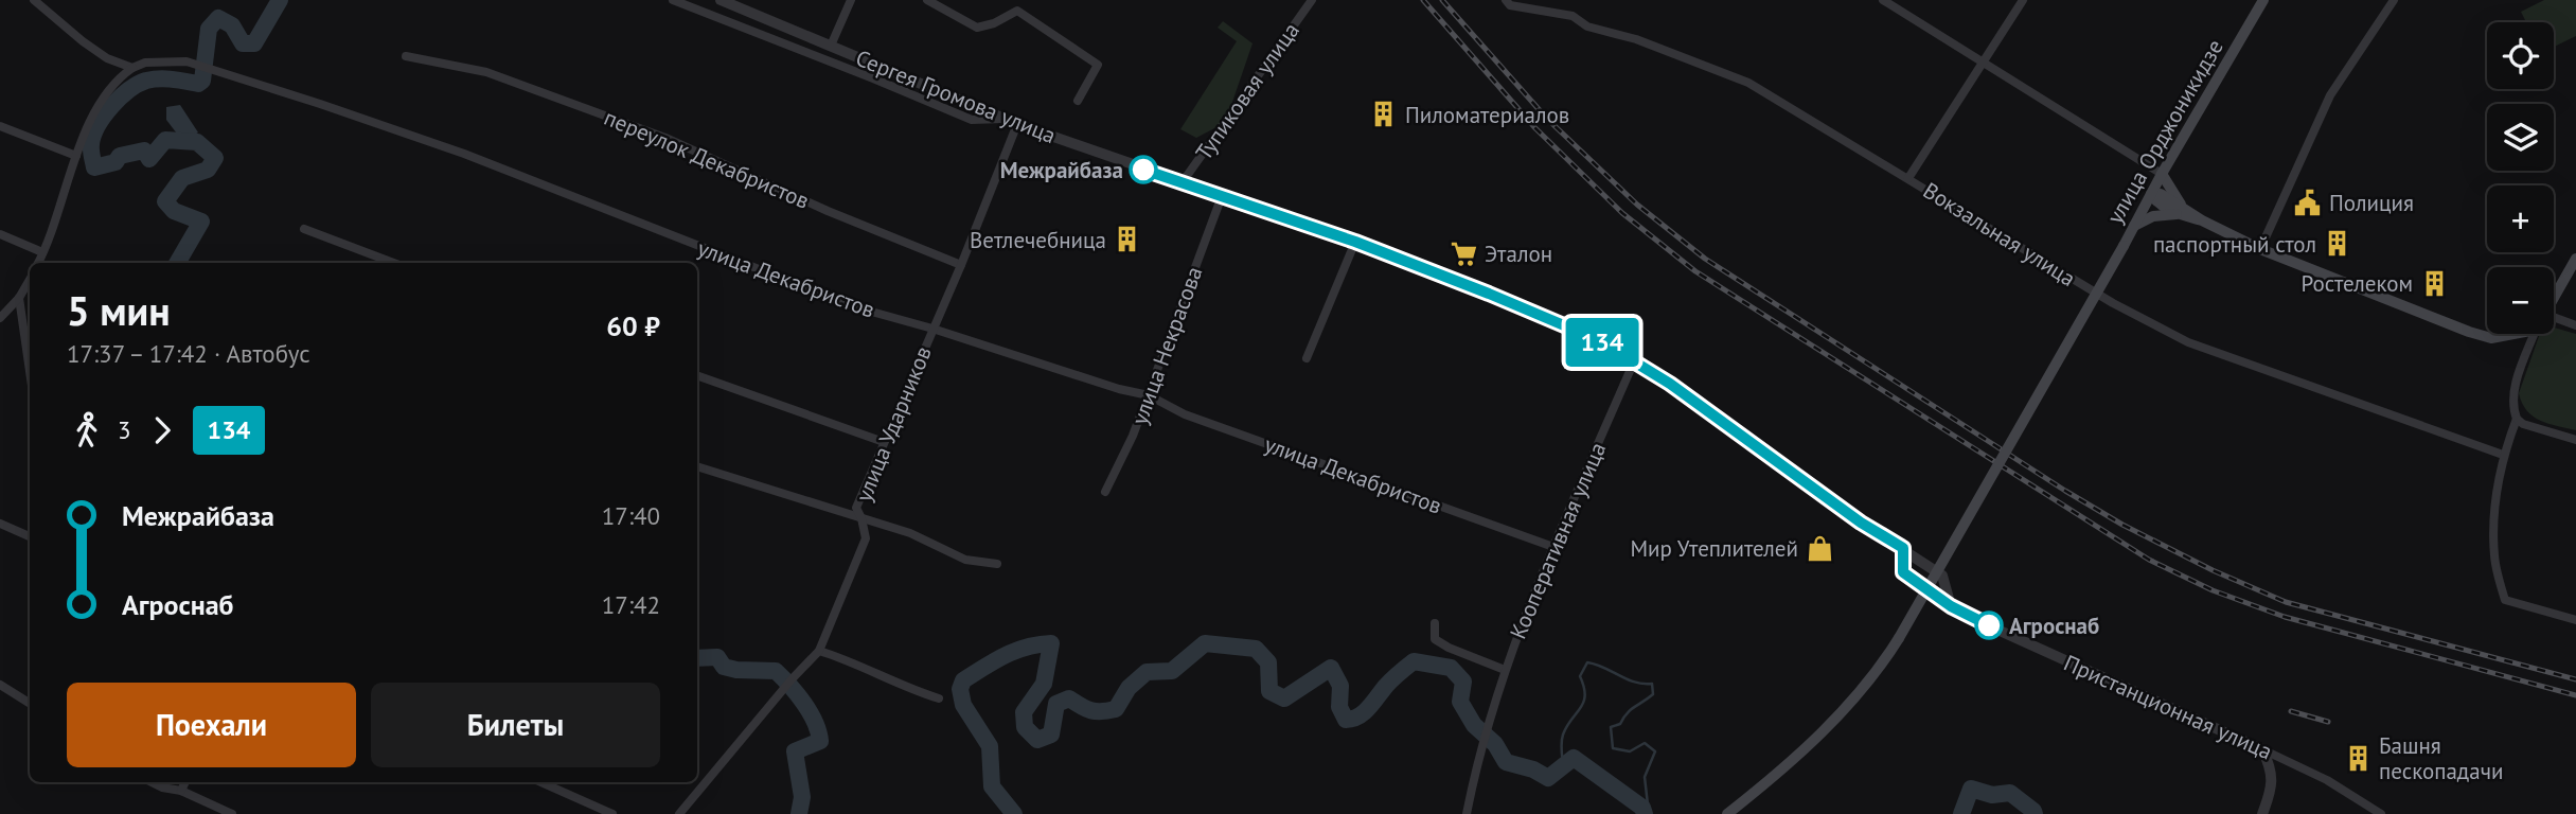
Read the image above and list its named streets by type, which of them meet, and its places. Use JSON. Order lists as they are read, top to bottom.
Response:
{
  "streets": {
    "main road": ["улица Орджоникидзе"],
    "street": [
      "Тупиковая улица",
      "Сергея Громова улица",
      "переулок Декабристов",
      "Вокзальная улица",
      "улица Декабристов",
      "улица Некрасова",
      "улица Ударников",
      "Кооперативная улица",
      "Пристанционная улица"
    ]
  },
  "crossings": [
    ["Тупиковая улица", "Сергея Громова улица"],
    ["Сергея Громова улица", "улица Некрасова"],
    ["Сергея Громова улица", "улица Ударников"],
    ["Сергея Громова улица", "Кооперативная улица"],
    ["Сергея Громова улица", "Пристанционная улица"],
    ["переулок Декабристов", "улица Ударников"],
    ["улица Декабристов", "улица Некрасова"],
    ["улица Декабристов", "улица Ударников"],
    ["улица Декабристов", "Кооперативная улица"]
  ],
  "places": {
    "building": [
      "Пиломатериалов",
      "Ветлечебница",
      "паспортный стол",
      "Ростелеком",
      "Башня пескопадачи"
    ],
    "other": ["Межрайбаза", "Агроснаб"],
    "public building": ["Полиция"],
    "supermarket": ["Эталон"],
    "shop": ["Мир Утеплителей"]
  },
  "lines": ["bus line 134"],
  "page": {
    "on_map": "134",
    "map_buttons": ["+", "−"],
    "heading": ["5 мин", "17:37 – 17:42 · Автобус", "60 ₽"],
    "legs": ["3", "134"],
    "list": [
      {
        "name": "Межрайбаза",
        "value": "17:40"
      },
      {
        "name": "Агроснаб",
        "value": "17:42"
      }
    ],
    "buttons": ["Поехали", "Билеты"]
  }
}
